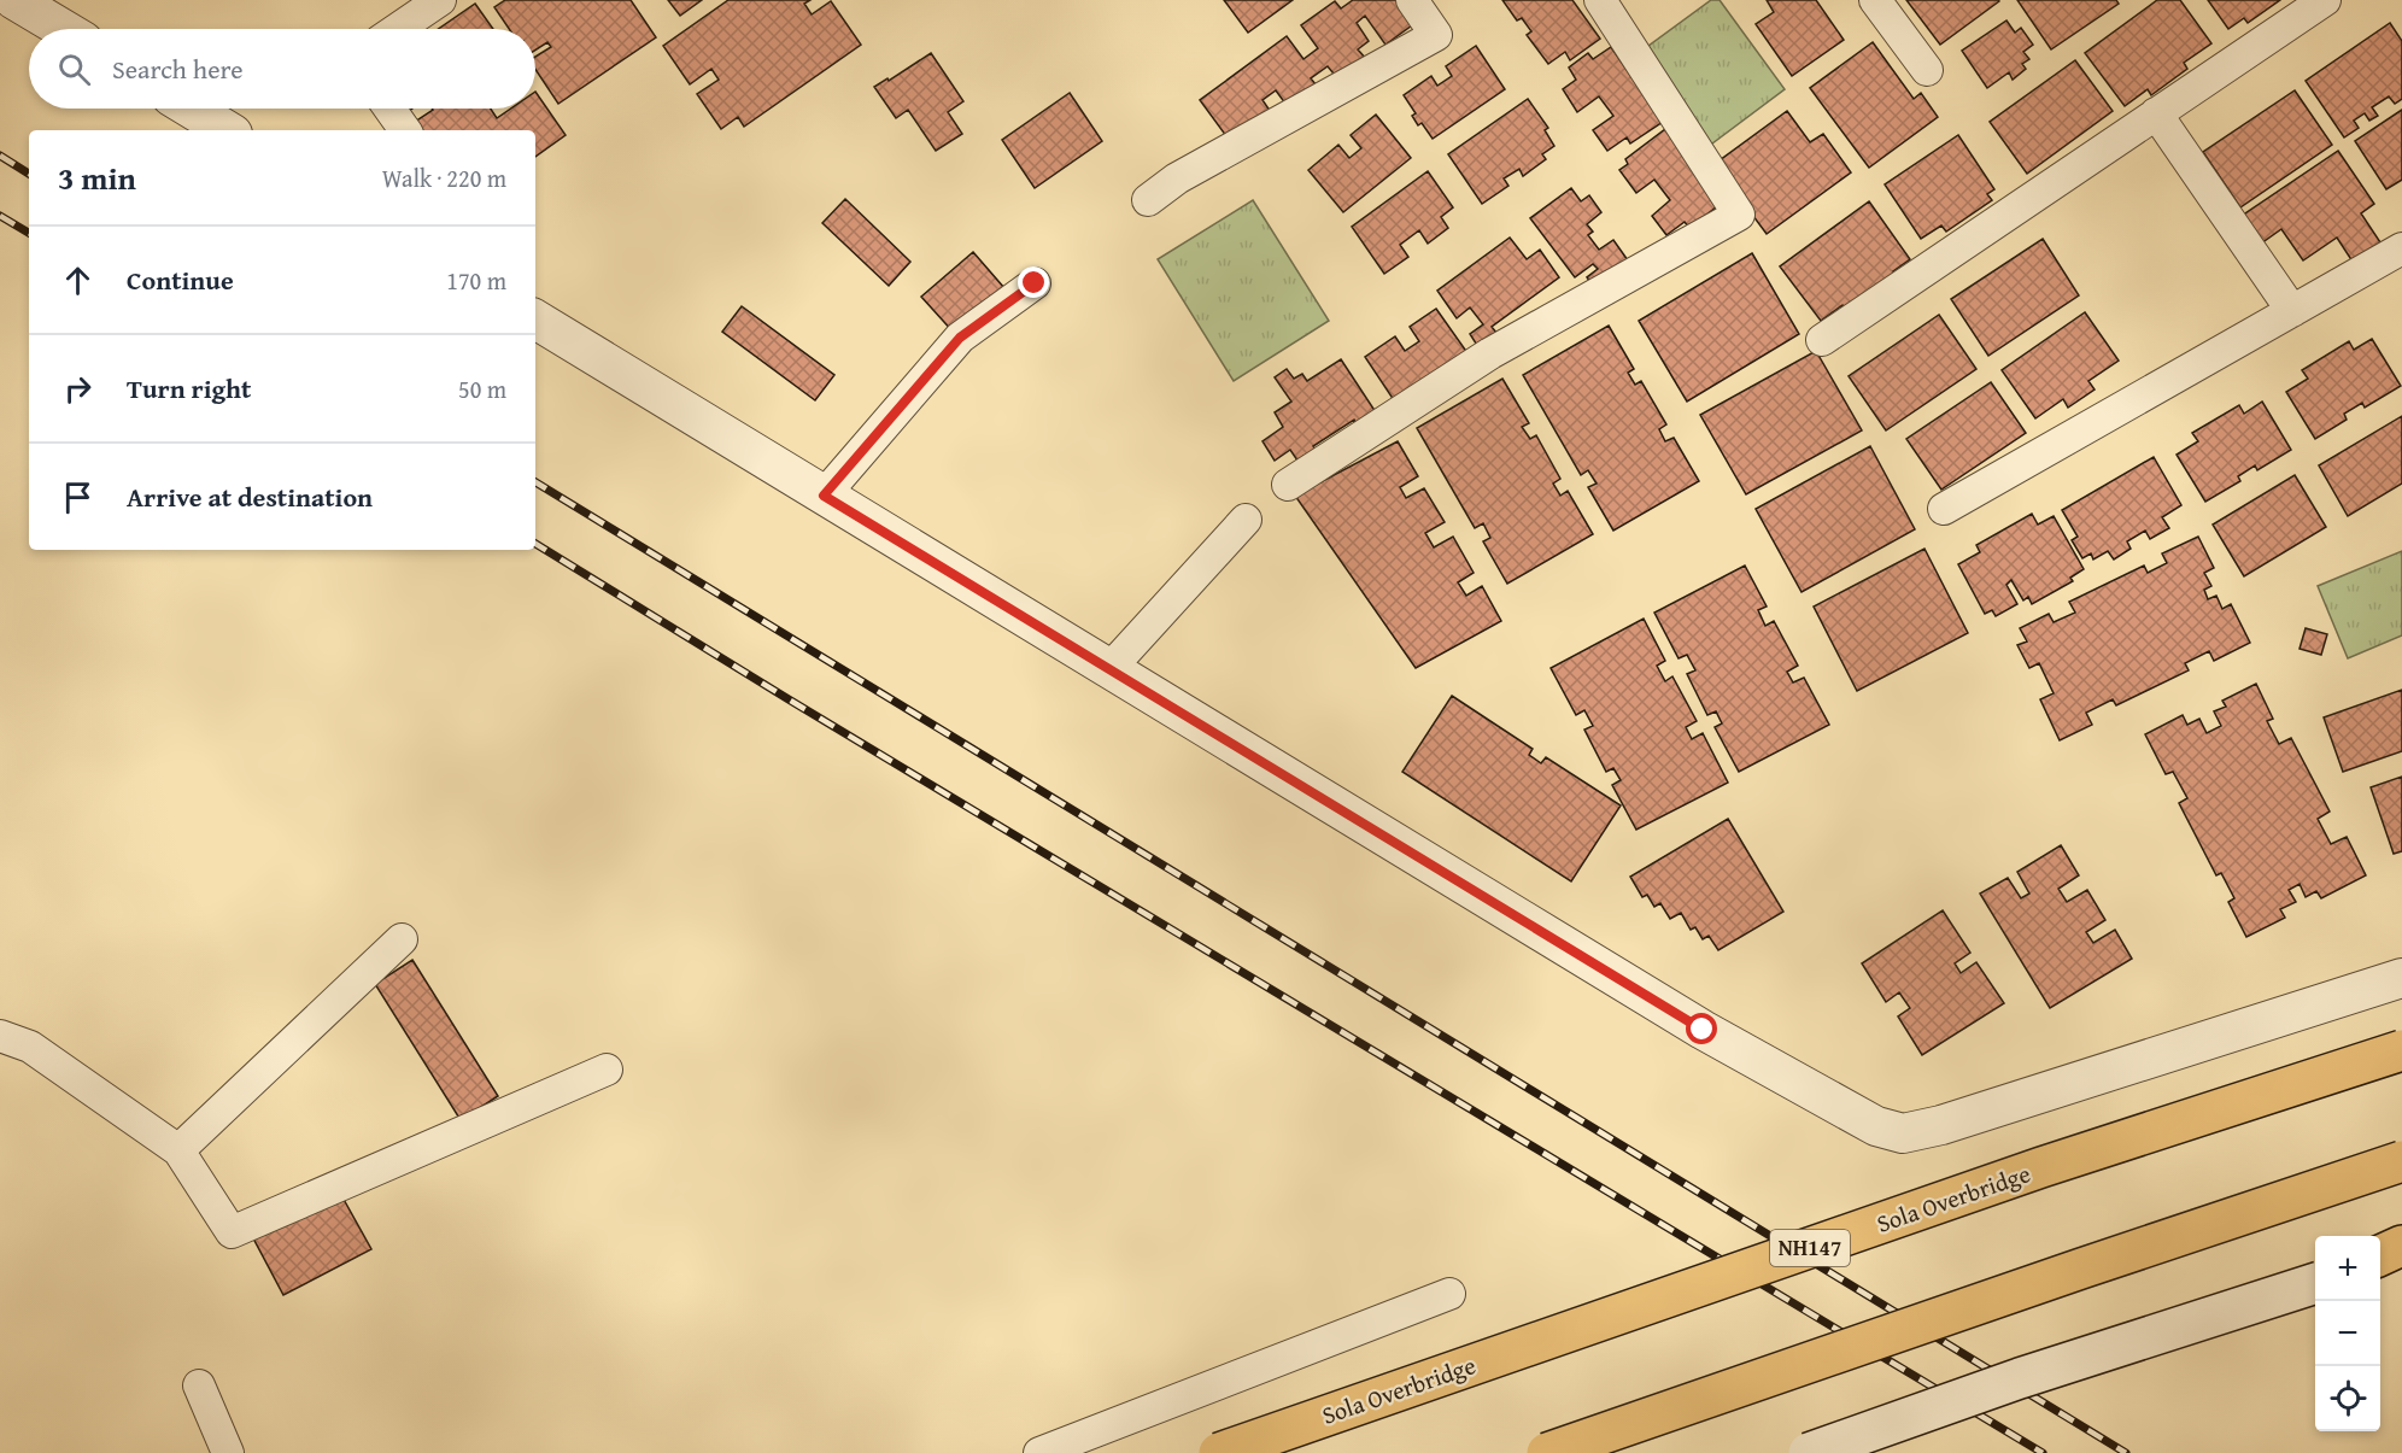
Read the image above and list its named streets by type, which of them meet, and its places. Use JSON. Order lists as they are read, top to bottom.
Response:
{
  "streets": {
    "highway": ["Sola Overbridge", "NH147"]
  },
  "page": {
    "search": "Search here",
    "heading": ["3 min", "Walk · 220 m"],
    "list": [
      ["Continue", "170 m"],
      ["Turn right", "50 m"],
      "Arrive at destination"
    ],
    "map_buttons": ["+", "−"]
  }
}
